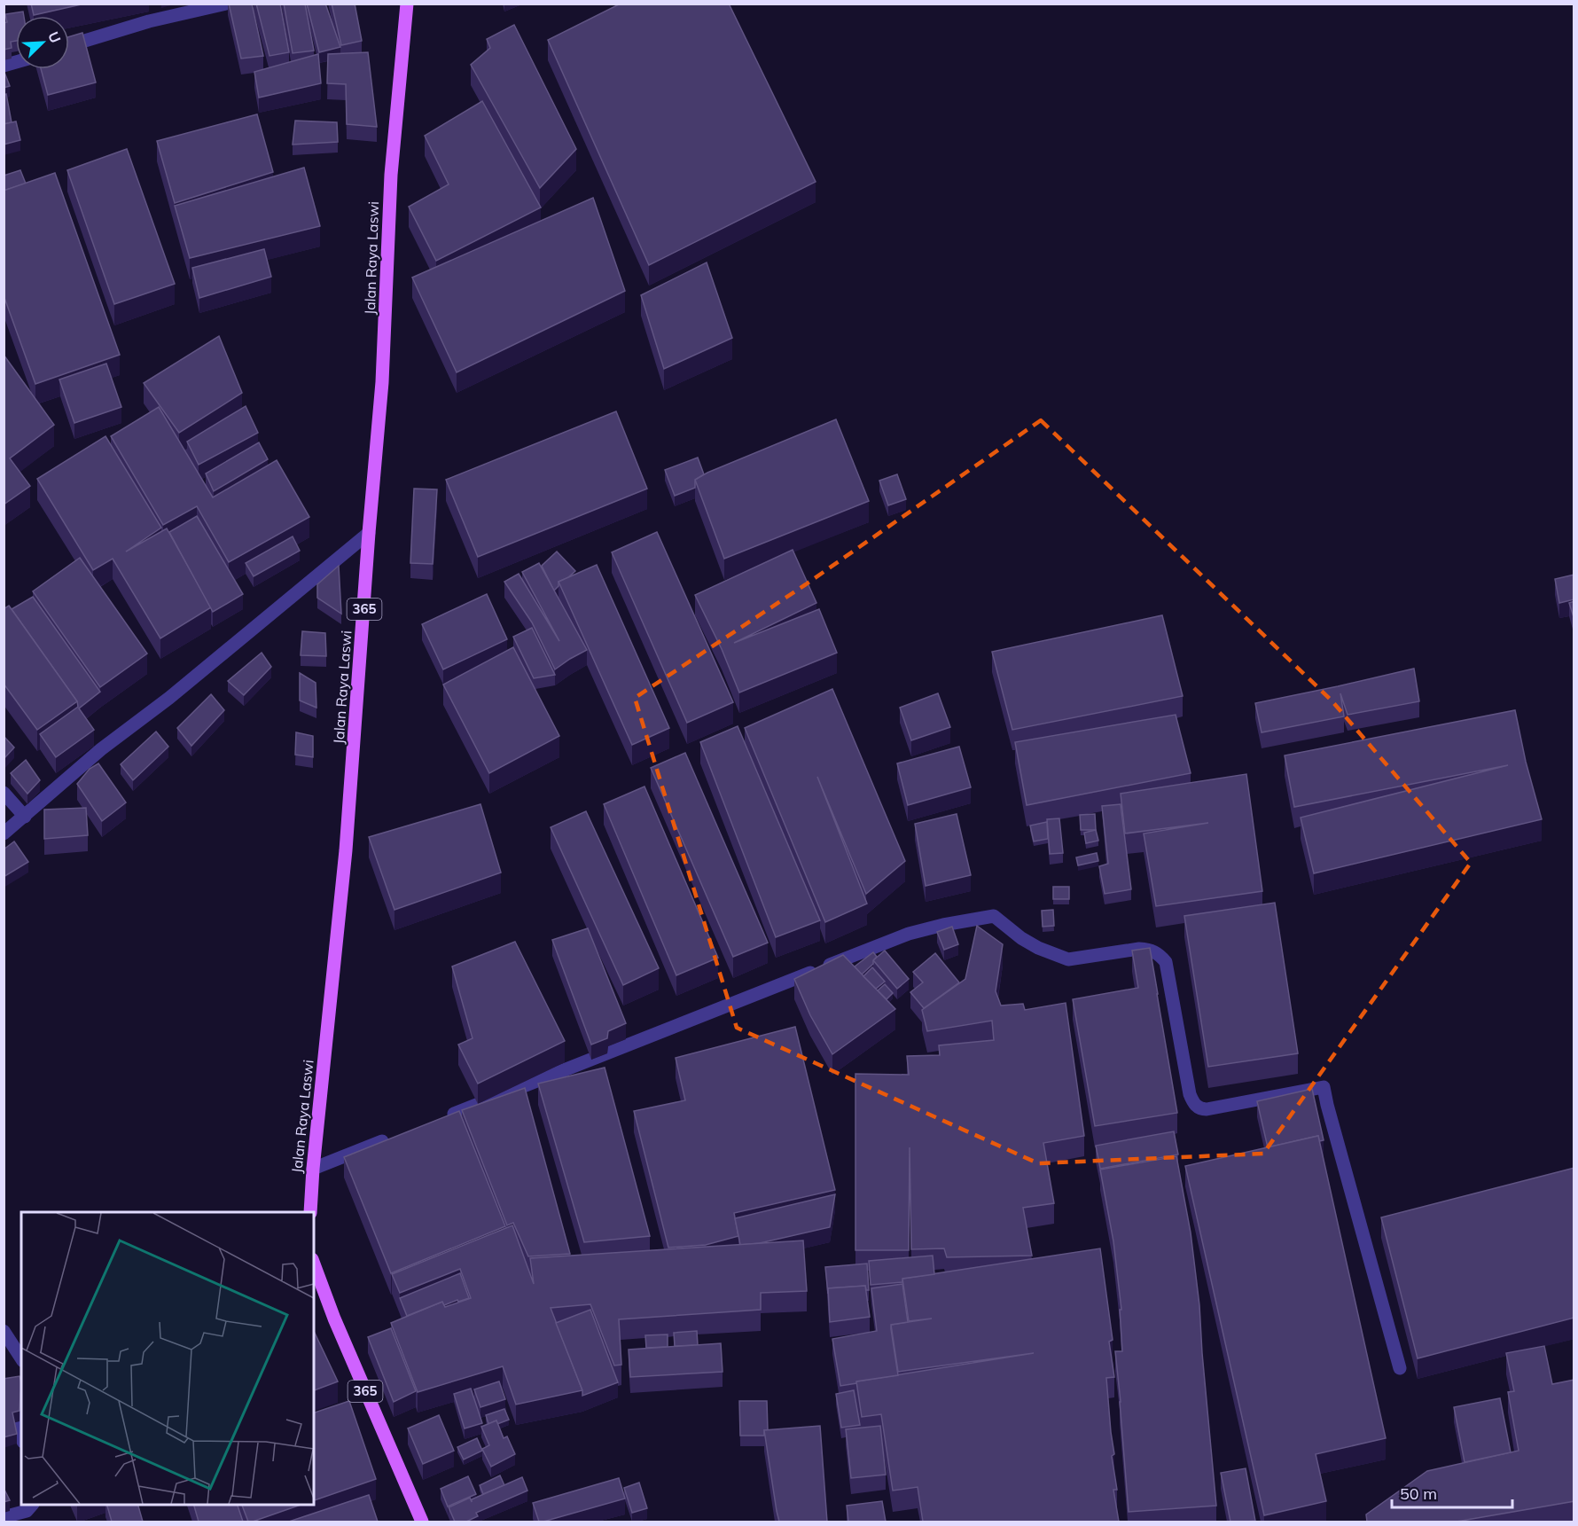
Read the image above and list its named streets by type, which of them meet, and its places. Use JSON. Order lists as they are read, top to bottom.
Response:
{
  "streets": {
    "main road": ["Jalan Raya Laswi", "365"]
  },
  "scale_bar": "50 m",
  "north": "top right"
}
